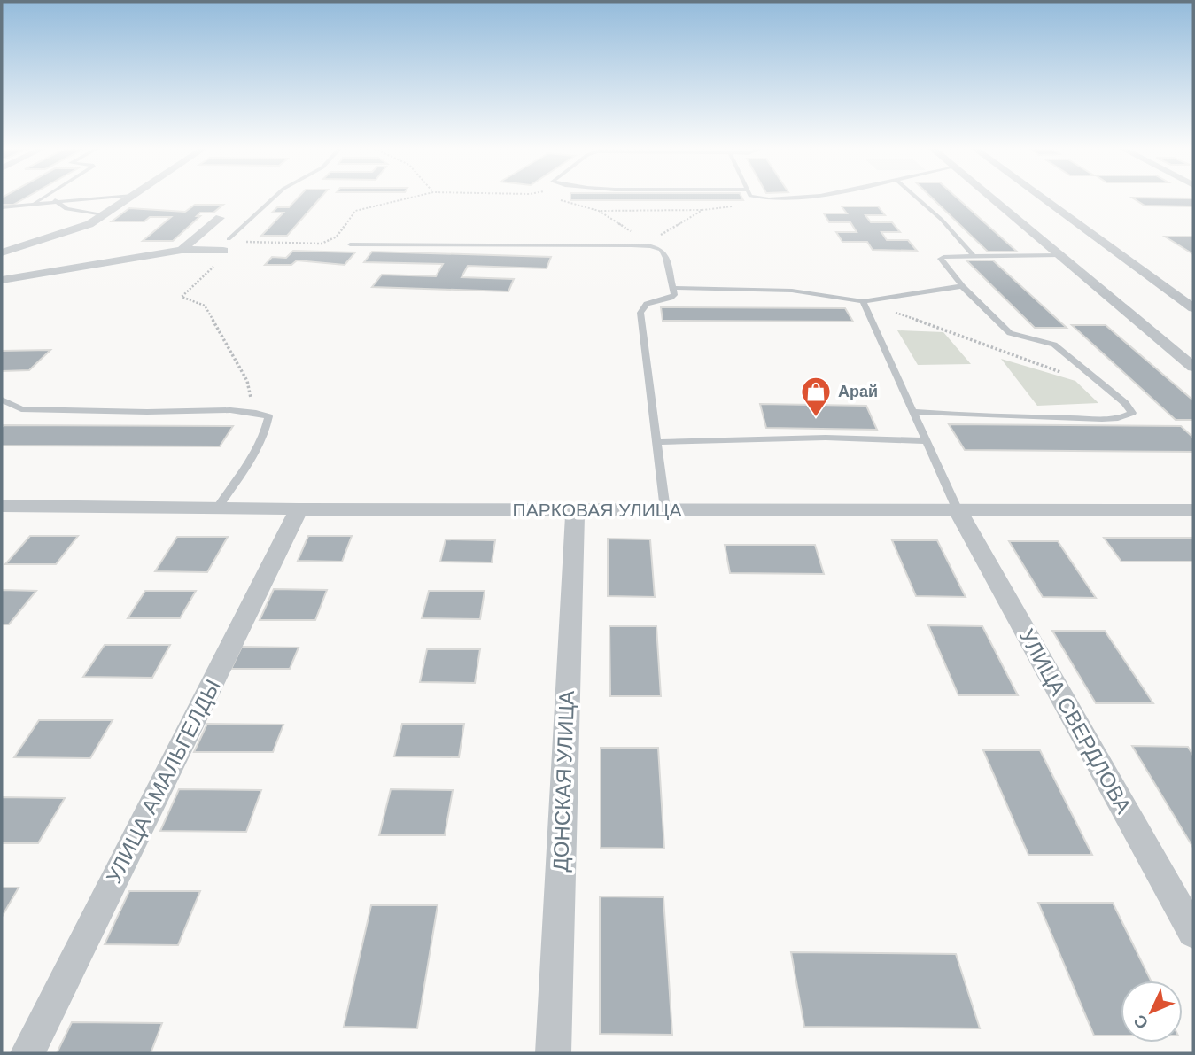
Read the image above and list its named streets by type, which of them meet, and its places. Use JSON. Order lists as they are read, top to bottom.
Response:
{
  "streets": {
    "street": [
      "ПАРКОВАЯ УЛИЦА",
      "УЛИЦА СВЕРДЛОВА",
      "УЛИЦА АМАЛЬГЕЛДЫ",
      "ДОНСКАЯ УЛИЦА"
    ]
  },
  "crossings": [
    ["ПАРКОВАЯ УЛИЦА", "УЛИЦА СВЕРДЛОВА"],
    ["ПАРКОВАЯ УЛИЦА", "УЛИЦА АМАЛЬГЕЛДЫ"],
    ["ПАРКОВАЯ УЛИЦА", "ДОНСКАЯ УЛИЦА"]
  ],
  "places": {
    "shop": ["Арай"]
  },
  "north": "bottom left"
}
